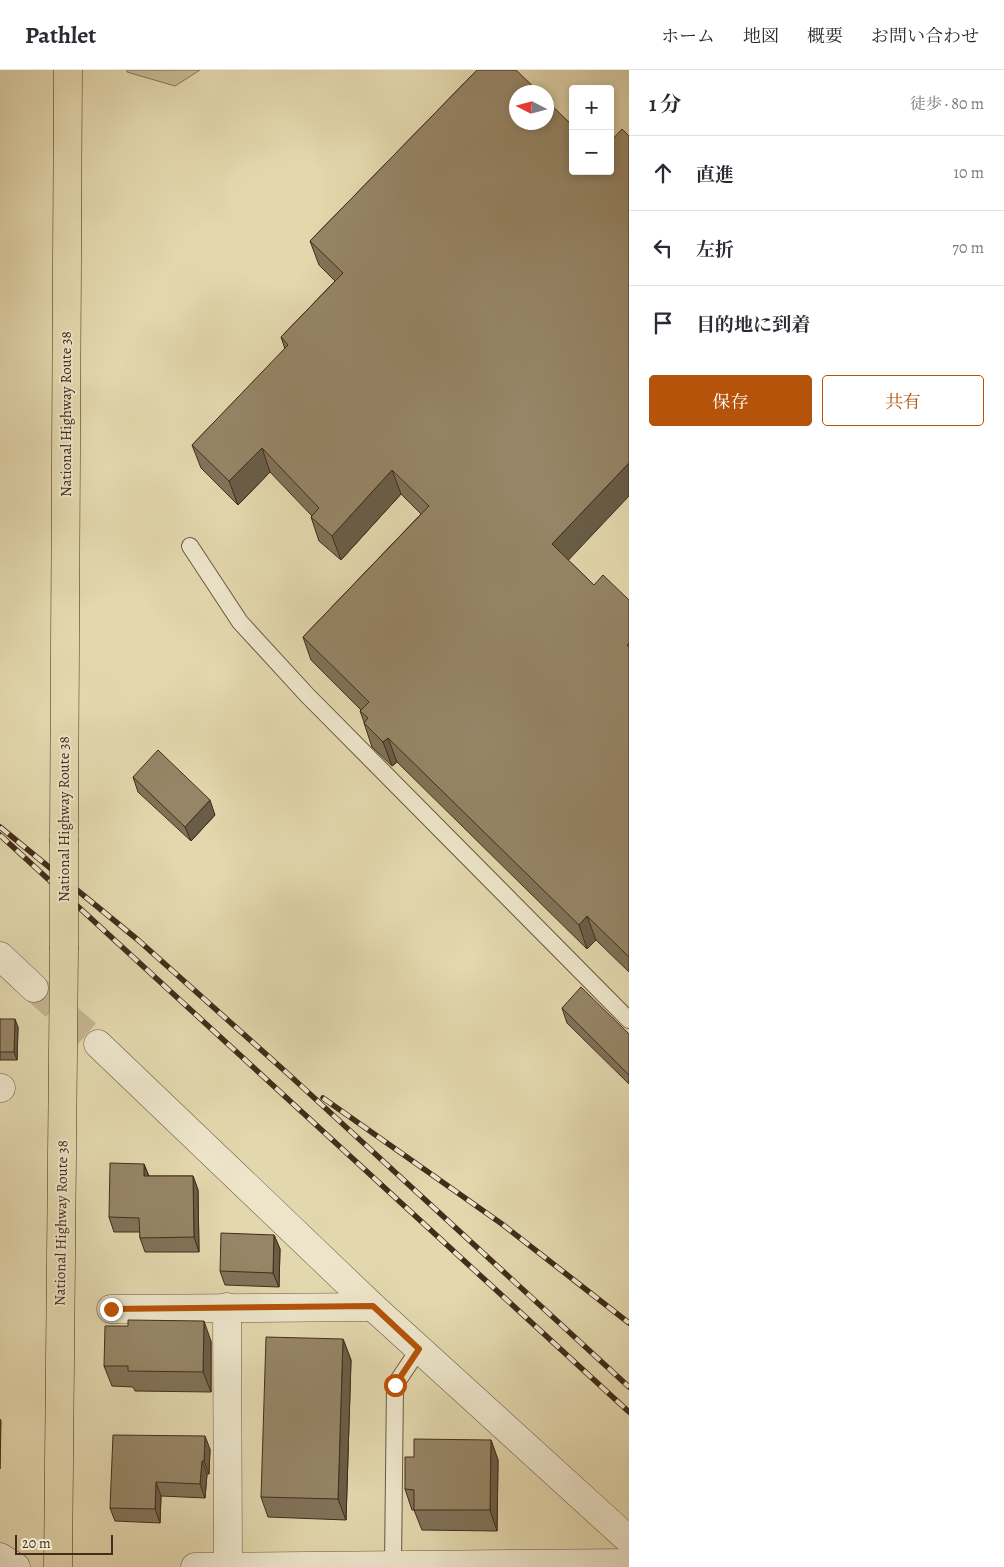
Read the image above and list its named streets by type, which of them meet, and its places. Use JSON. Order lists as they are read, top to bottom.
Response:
{
  "streets": {
    "highway": ["National Highway Route 38"]
  },
  "scale_bar": "20 m",
  "north": "left",
  "page": {
    "header": "Pathlet",
    "nav": [
      "ホーム",
      "地図",
      "概要",
      "お問い合わせ"
    ],
    "heading": ["1 分", "徒歩 · 80 m"],
    "map_buttons": ["+", "−"],
    "list": [
      ["直進", "10 m"],
      ["左折", "70 m"],
      "目的地に到着"
    ],
    "buttons": ["保存", "共有"],
    "scale": "20 m"
  }
}
